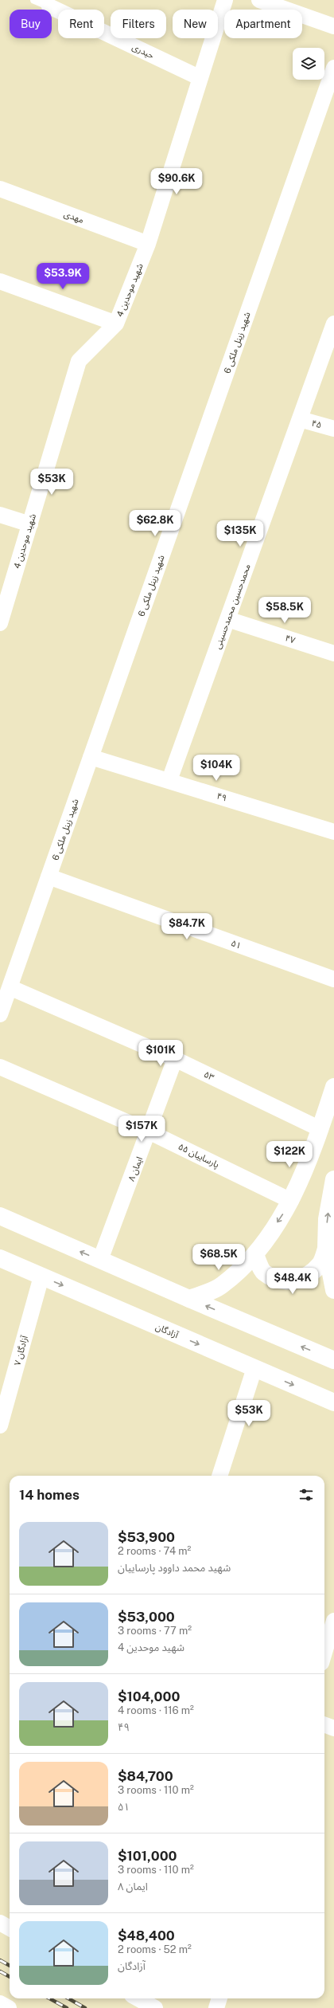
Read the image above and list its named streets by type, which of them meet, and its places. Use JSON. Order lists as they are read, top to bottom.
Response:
{
  "streets": {
    "main road": ["آزادگان"],
    "street": [
      "حیدری",
      "مهدی",
      "4 شهید موحدین",
      "6 شهید زینل ملکی",
      "۴۵",
      "محمدحسین محمدحسینی",
      "۴۷",
      "۴۹",
      "۵۱",
      "۵۳",
      "پارساییان ۵۵",
      "۸ ایمان",
      "۷ آزادگان"
    ]
  },
  "crossings": [
    ["حیدری", "4 شهید موحدین"],
    ["مهدی", "4 شهید موحدین"],
    ["6 شهید زینل ملکی", "۴۹"],
    ["6 شهید زینل ملکی", "۵۱"],
    ["6 شهید زینل ملکی", "۵۳"],
    ["۴۵", "محمدحسین محمدحسینی"],
    ["محمدحسین محمدحسینی", "۴۷"],
    ["محمدحسین محمدحسینی", "۴۹"],
    ["۵۳", "۸ ایمان"],
    ["پارساییان ۵۵", "۸ ایمان"],
    ["آزادگان", "۷ آزادگان"]
  ],
  "page": {
    "chip": [
      "Buy",
      "Rent",
      "Filters",
      "New",
      "Apartment"
    ],
    "price": [
      "$90.6K",
      "$53.9K",
      "$53K",
      "$62.8K",
      "$135K",
      "$58.5K",
      "$104K",
      "$84.7K",
      "$101K",
      "$157K",
      "$122K",
      "$68.5K",
      "$48.4K",
      "$53K"
    ],
    "heading": "14 homes",
    "list": [
      {
        "name": "$53,900",
        "note": "2 rooms · 74 m² · شهید محمد داوود پارساییان"
      },
      {
        "name": "$53,000",
        "note": "3 rooms · 77 m² · 4 شهید موحدین"
      },
      {
        "name": "$104,000",
        "note": "4 rooms · 116 m² · ۴۹"
      },
      {
        "name": "$84,700",
        "note": "3 rooms · 110 m² · ۵۱"
      },
      {
        "name": "$101,000",
        "note": "3 rooms · 110 m² · ۸ ایمان"
      },
      {
        "name": "$48,400",
        "note": "2 rooms · 52 m² · آزادگان"
      }
    ]
  }
}
